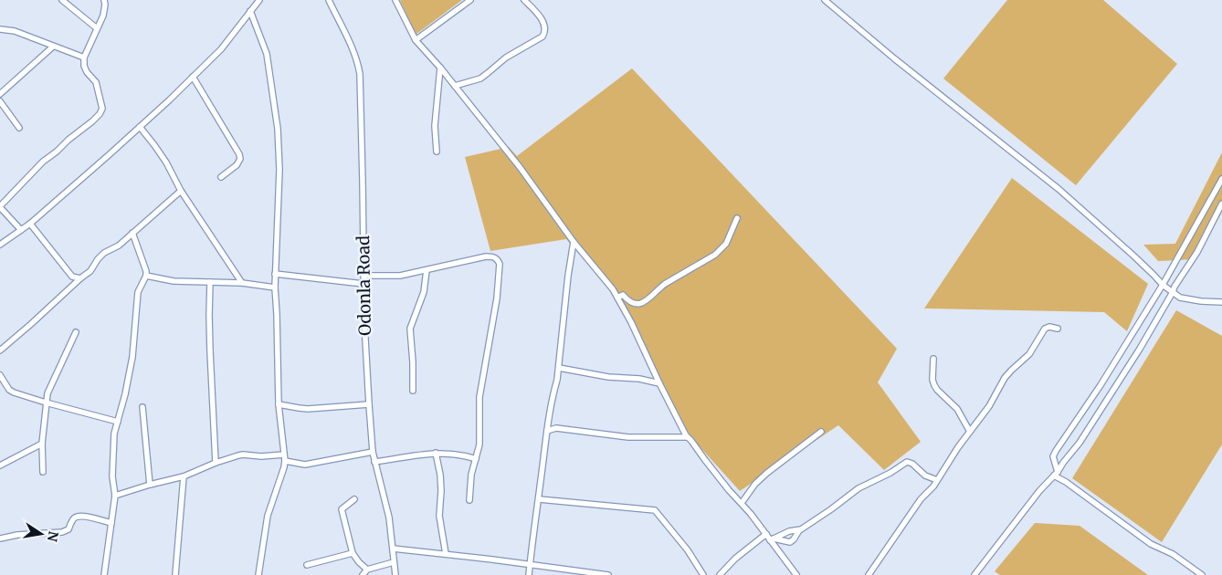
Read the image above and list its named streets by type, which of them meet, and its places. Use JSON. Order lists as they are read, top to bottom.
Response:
{
  "streets": {
    "street": ["Odonla Road"]
  },
  "north": "right"
}
